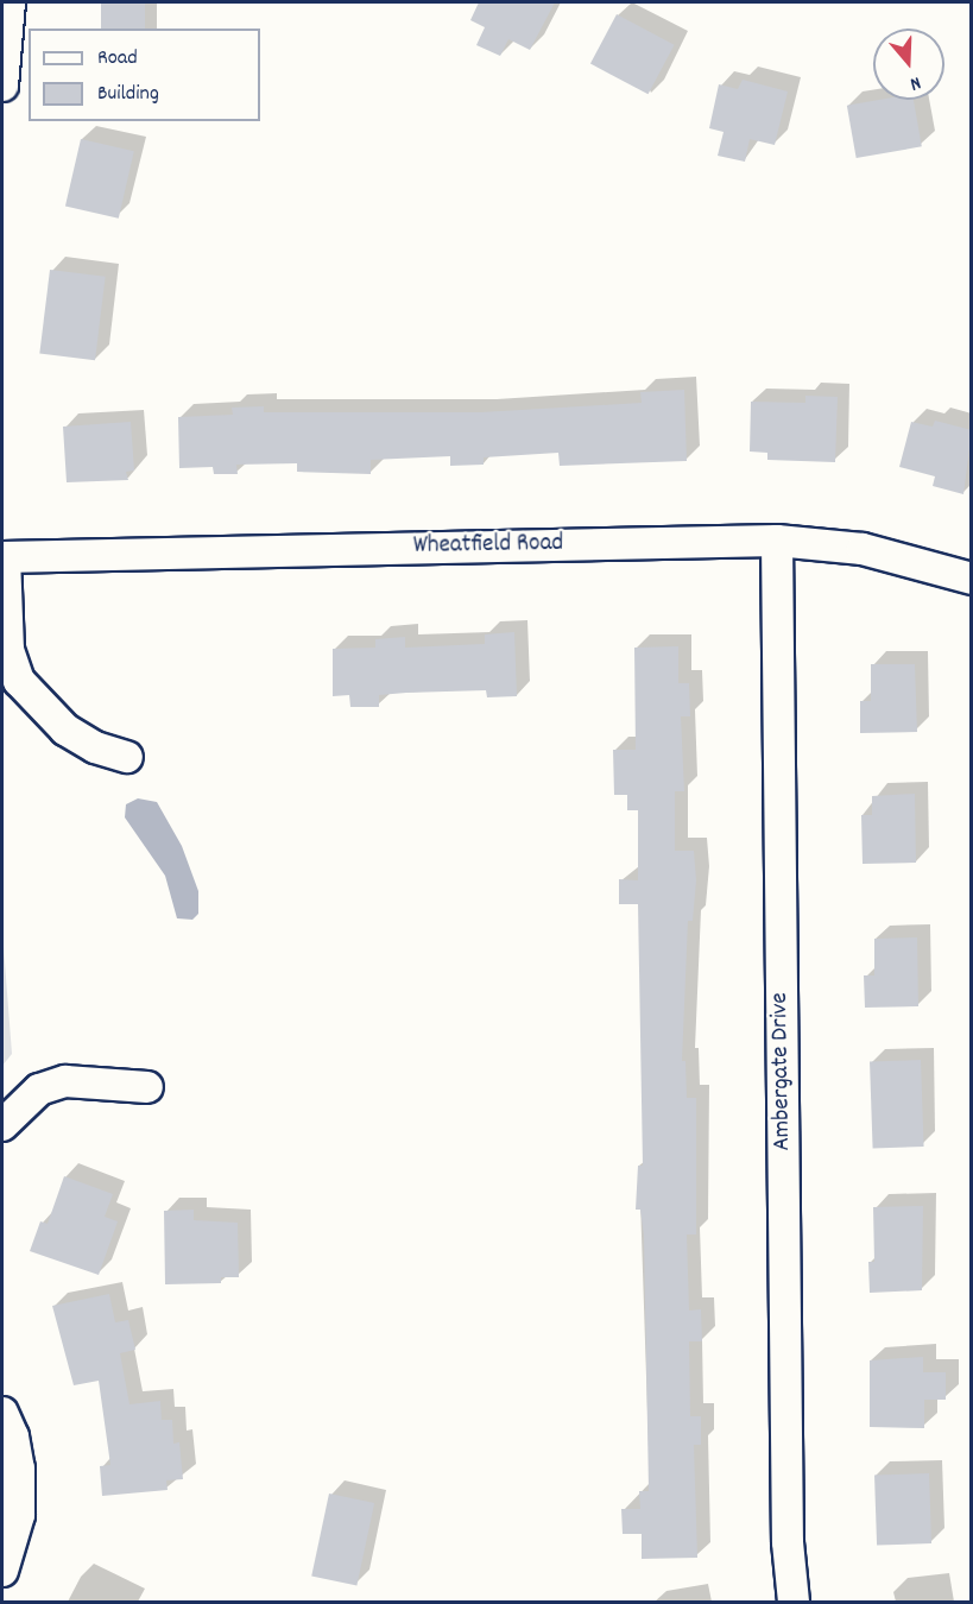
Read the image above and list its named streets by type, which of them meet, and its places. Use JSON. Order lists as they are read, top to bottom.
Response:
{
  "streets": {
    "street": ["Wheatfield Road", "Ambergate Drive"]
  },
  "crossings": [
    ["Wheatfield Road", "Ambergate Drive"]
  ],
  "legend": ["Road", "Building"],
  "north": "bottom"
}
